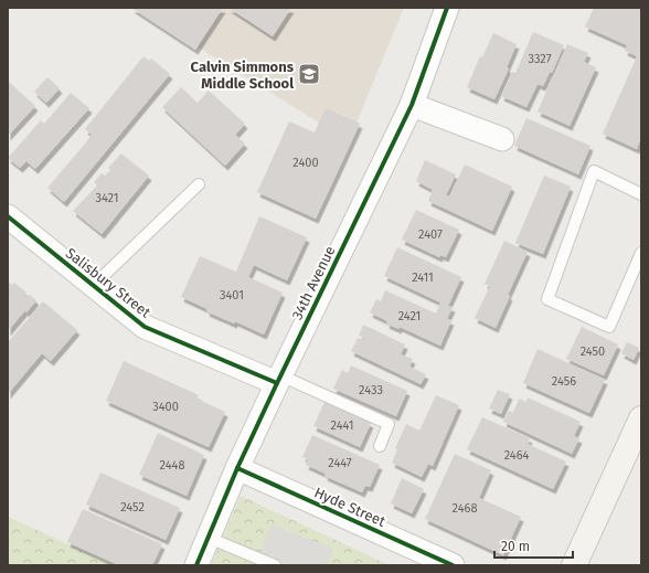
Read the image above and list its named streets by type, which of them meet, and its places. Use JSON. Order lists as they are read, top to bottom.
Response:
{
  "streets": {
    "street": ["Salisbury Street", "34th Avenue", "Hyde Street"]
  },
  "crossings": [
    ["Salisbury Street", "34th Avenue"],
    ["34th Avenue", "Hyde Street"]
  ],
  "places": {
    "school or university": ["Calvin Simmons Middle School"]
  },
  "house_numbers": [
    "3327",
    "2400",
    "3421",
    "2407",
    "2411",
    "3401",
    "2421",
    "2450",
    "2456",
    "2433",
    "3400",
    "2441",
    "2464",
    "2447",
    "2448",
    "2452",
    "2468"
  ],
  "scale_bar": "20 m"
}
